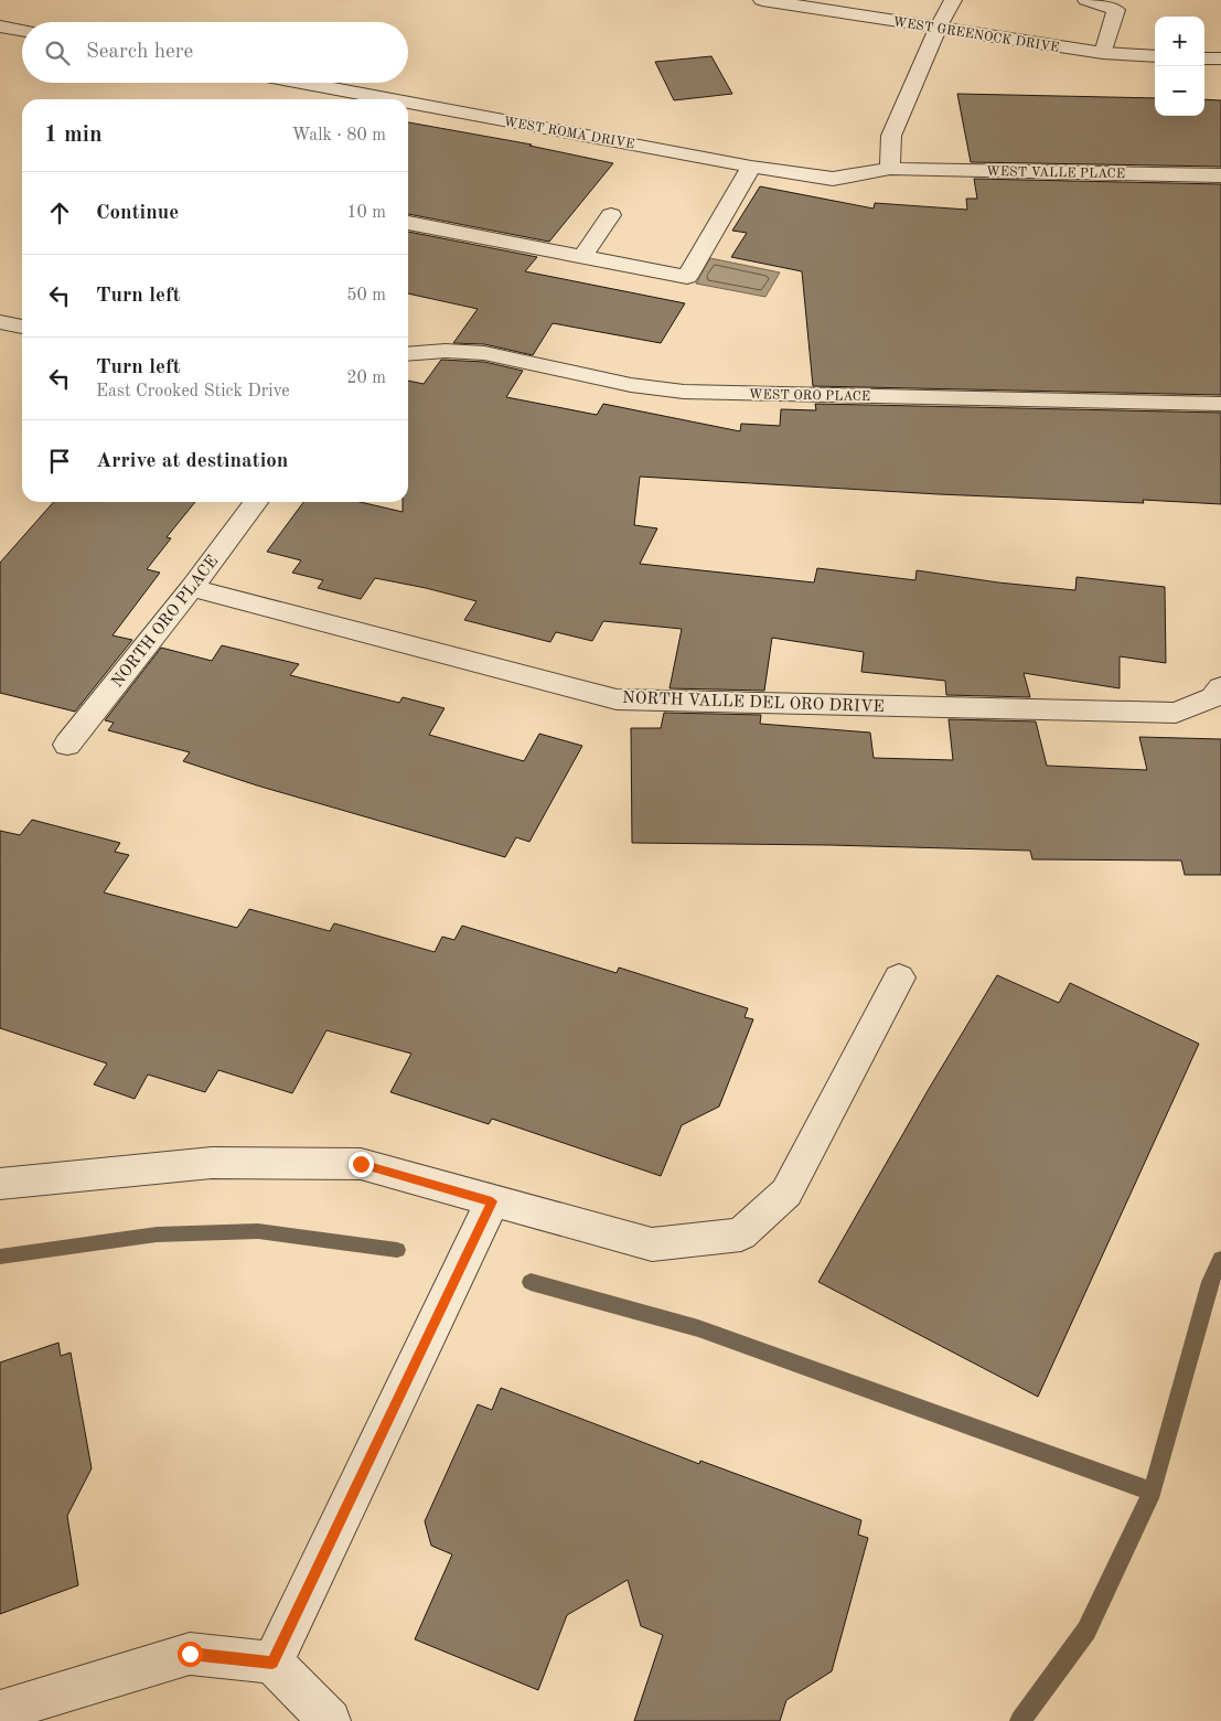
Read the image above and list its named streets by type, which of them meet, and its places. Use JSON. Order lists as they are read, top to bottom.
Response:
{
  "streets": {
    "street": [
      "WEST GREENOCK DRIVE",
      "WEST ROMA DRIVE",
      "WEST VALLE PLACE",
      "WEST ORO PLACE",
      "NORTH ORO PLACE",
      "NORTH VALLE DEL ORO DRIVE"
    ]
  },
  "crossings": [
    ["WEST ROMA DRIVE", "WEST VALLE PLACE"],
    ["NORTH ORO PLACE", "NORTH VALLE DEL ORO DRIVE"]
  ],
  "page": {
    "map_buttons": ["+", "−"],
    "search": "Search here",
    "heading": ["1 min", "Walk · 80 m"],
    "list": [
      ["Continue", "10 m"],
      ["Turn left", "50 m"],
      ["Turn left", "East Crooked Stick Drive", "20 m"],
      "Arrive at destination"
    ]
  }
}
